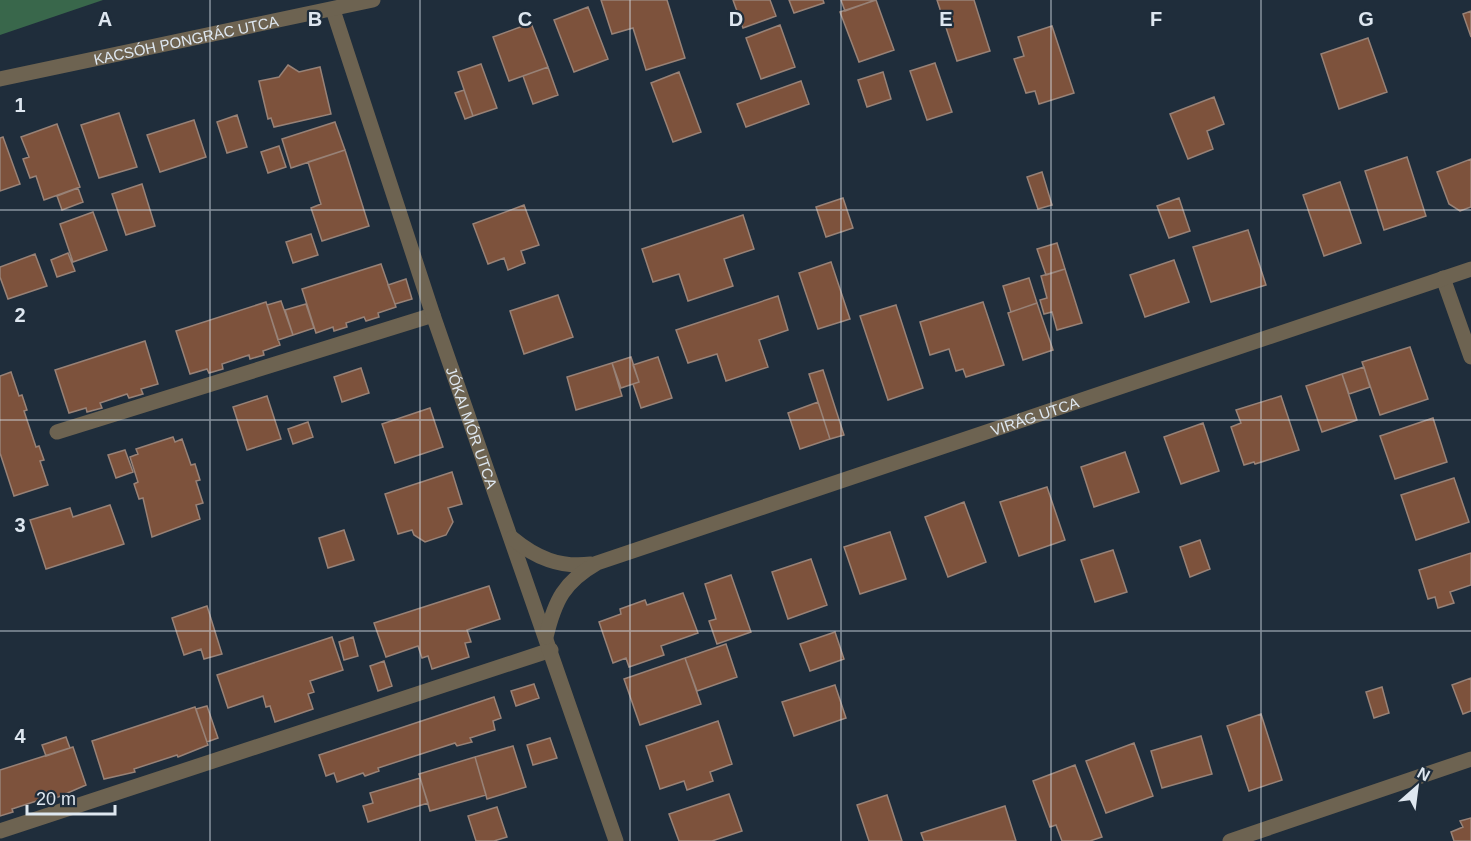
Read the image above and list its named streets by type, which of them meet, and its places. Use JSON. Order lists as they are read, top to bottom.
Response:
{
  "streets": {
    "street": ["KACSÓH PONGRÁC UTCA", "VIRÁG UTCA", "JÓKAI MÓR UTCA"]
  },
  "crossings": [
    ["KACSÓH PONGRÁC UTCA", "JÓKAI MÓR UTCA"],
    ["VIRÁG UTCA", "JÓKAI MÓR UTCA"]
  ],
  "scale_bar": "20 m",
  "north": "top right",
  "grid": {
    "columns": [
      "A",
      "B",
      "C",
      "D",
      "E",
      "F",
      "G"
    ],
    "rows": [
      "1",
      "2",
      "3",
      "4"
    ]
  }
}
